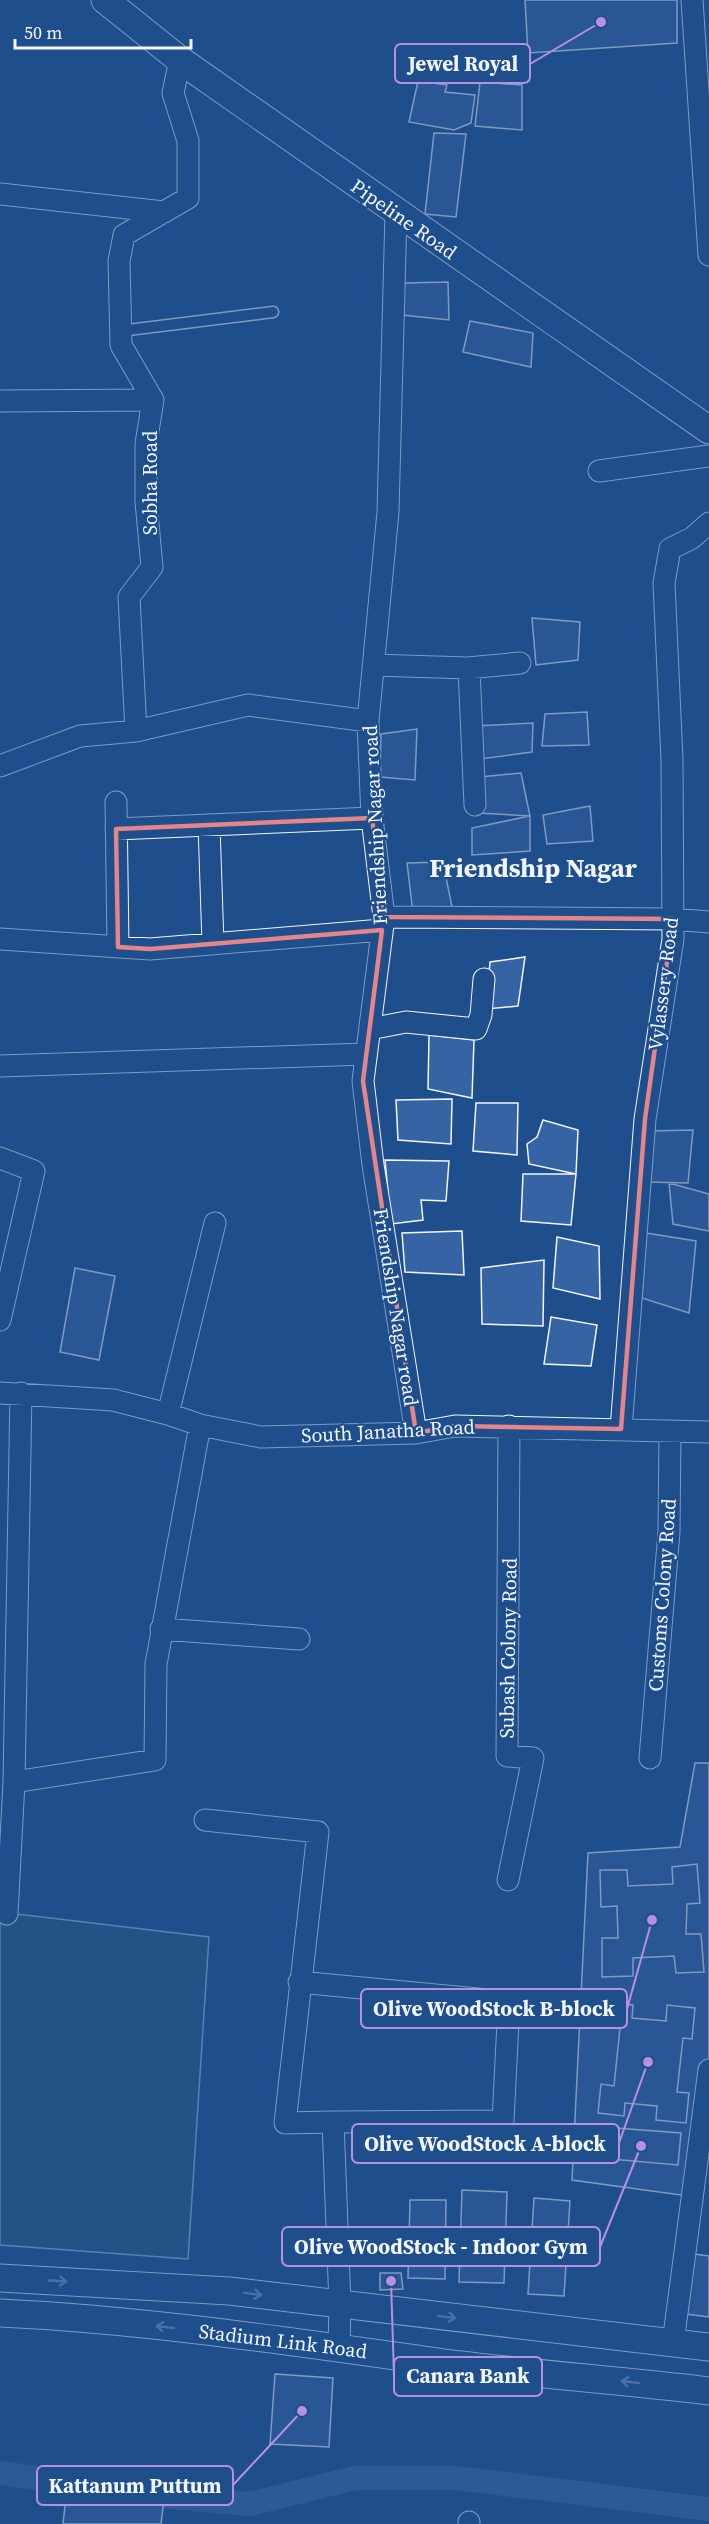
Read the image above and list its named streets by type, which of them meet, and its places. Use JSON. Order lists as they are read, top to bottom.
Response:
{
  "streets": {
    "street": [
      "Pipeline Road",
      "Sobha Road",
      "Friendship Nagar road",
      "Vylassery Road",
      "South Janatha Road",
      "Customs Colony Road",
      "Subash Colony Road",
      "Stadium Link Road"
    ]
  },
  "crossings": [
    ["Pipeline Road", "Friendship Nagar road"],
    ["Friendship Nagar road", "South Janatha Road"],
    ["Vylassery Road", "South Janatha Road"],
    ["South Janatha Road", "Customs Colony Road"],
    ["South Janatha Road", "Subash Colony Road"]
  ],
  "districts": ["Friendship Nagar"],
  "places": [
    "Jewel Royal",
    "Olive WoodStock B-block",
    "Olive WoodStock A-block",
    "Olive WoodStock - Indoor Gym",
    "Canara Bank",
    "Kattanum Puttum"
  ],
  "scale_bar": "50 m"
}
